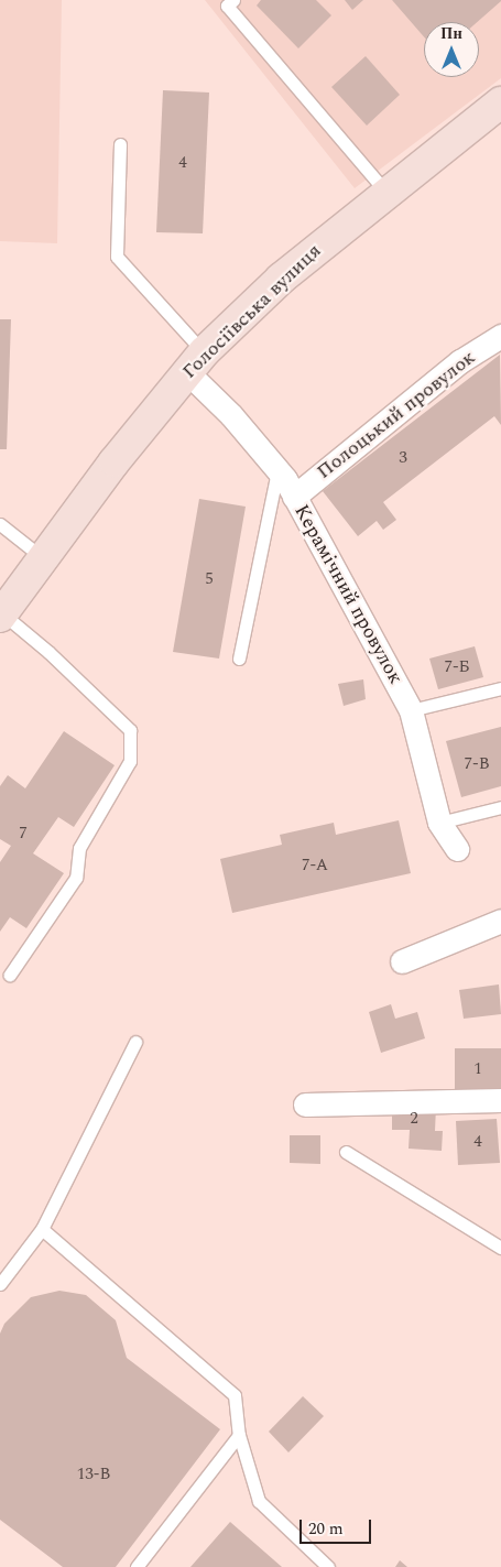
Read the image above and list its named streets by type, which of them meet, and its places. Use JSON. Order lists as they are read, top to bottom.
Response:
{
  "streets": {
    "main road": ["Голосіївська вулиця"],
    "street": ["Полоцький провулок", "Керамічний провулок"]
  },
  "crossings": [
    ["Голосіївська вулиця", "Керамічний провулок"],
    ["Полоцький провулок", "Керамічний провулок"]
  ],
  "house_numbers": [
    "4",
    "3",
    "5",
    "7-Б",
    "7-В",
    "7",
    "7-А",
    "1",
    "2",
    "4",
    "13-В"
  ],
  "scale_bar": "20 m",
  "north": "top"
}
